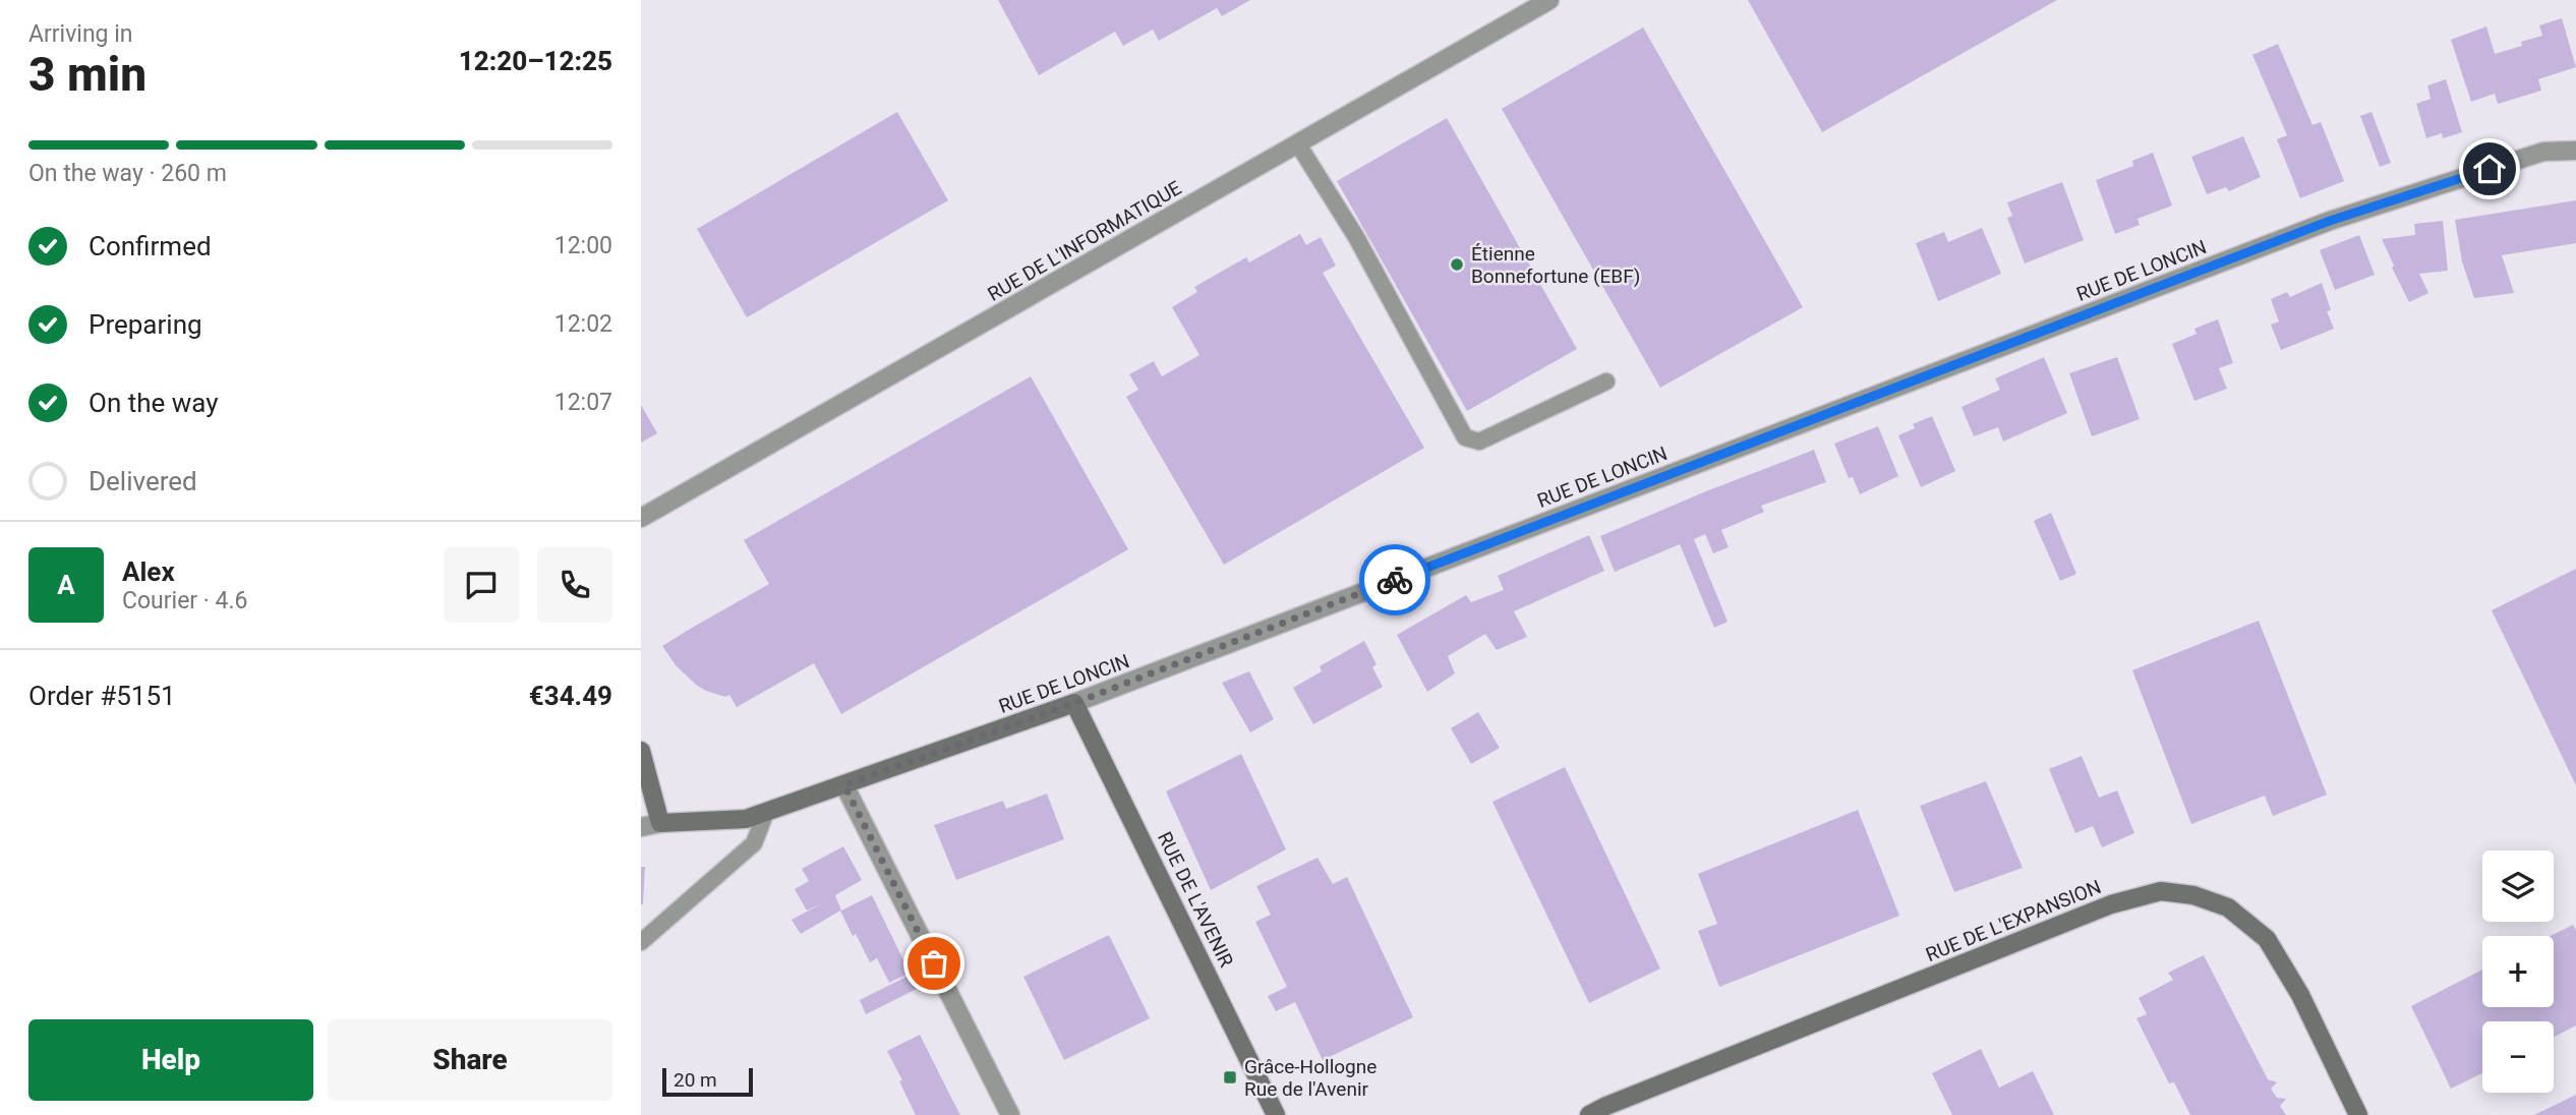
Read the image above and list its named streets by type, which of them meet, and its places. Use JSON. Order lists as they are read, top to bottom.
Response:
{
  "streets": {
    "street": [
      "RUE DE L'INFORMATIQUE",
      "RUE DE LONCIN",
      "RUE DE L'AVENIR",
      "RUE DE L'EXPANSION"
    ]
  },
  "crossings": [
    ["RUE DE LONCIN", "RUE DE L'AVENIR"]
  ],
  "places": {
    "other": ["Étienne Bonnefortune (EBF)"],
    "transit": ["Grâce-Hollogne Rue de l'Avenir"]
  },
  "scale_bar": "20 m",
  "page": {
    "heading": ["3 min", "Arriving in", "12:20–12:25"],
    "panel": [
      "Alex",
      "Courier · 4.6",
      "Order #5151",
      "€34.49"
    ],
    "bar": "On the way · 260 m",
    "list": [
      ["Confirmed", "12:00"],
      ["Preparing", "12:02"],
      ["On the way", "12:07"],
      "Delivered"
    ],
    "round": "A",
    "map_buttons": ["+", "−"],
    "buttons": ["Help", "Share"],
    "scale": "20 m"
  }
}
